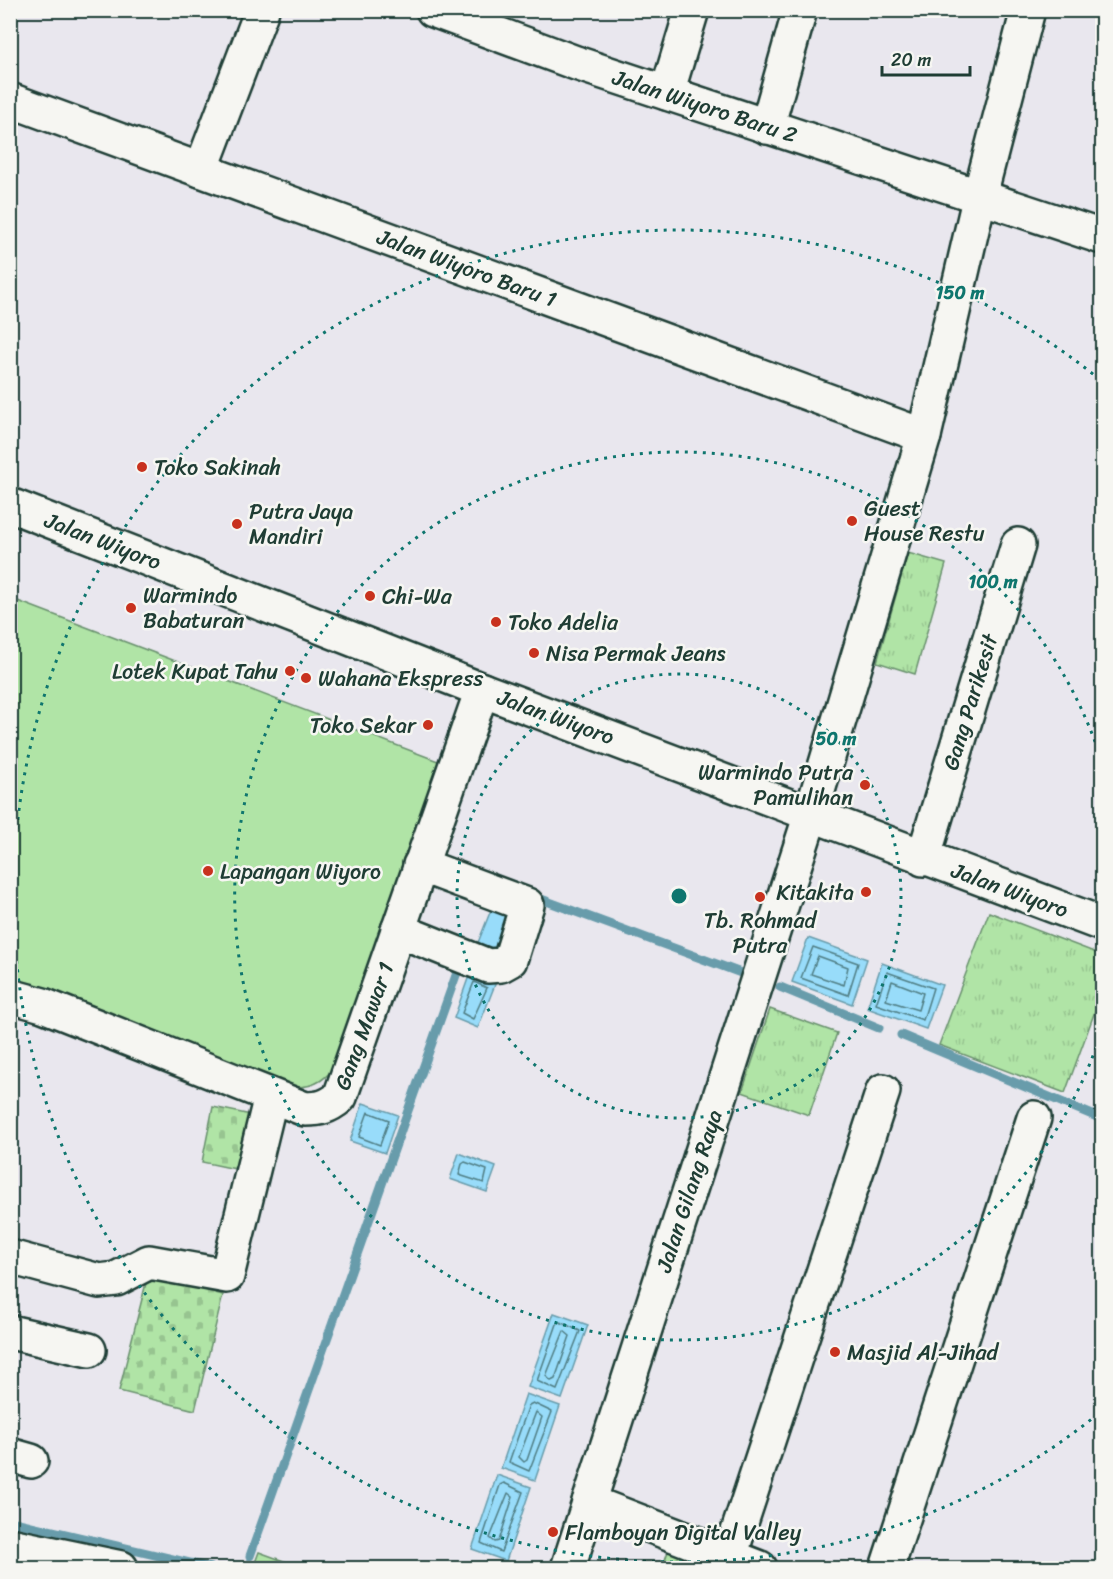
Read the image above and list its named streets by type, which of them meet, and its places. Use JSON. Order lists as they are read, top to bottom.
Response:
{
  "streets": {
    "street": [
      "Jalan Wiyoro Baru 2",
      "Jalan Wiyoro Baru 1",
      "Jalan Wiyoro",
      "Gang Parikesit",
      "Gang Mawar 1",
      "Jalan Gilang Raya"
    ]
  },
  "crossings": [
    ["Jalan Wiyoro Baru 2", "Jalan Gilang Raya"],
    ["Jalan Wiyoro Baru 1", "Jalan Gilang Raya"],
    ["Jalan Wiyoro", "Gang Parikesit"],
    ["Jalan Wiyoro", "Gang Mawar 1"],
    ["Jalan Wiyoro", "Jalan Gilang Raya"]
  ],
  "places": [
    "Toko Sakinah",
    "Guest House Restu",
    "Putra Jaya Mandiri",
    "Chi-Wa",
    "Warmindo Babaturan",
    "Toko Adelia",
    "Nisa Permak Jeans",
    "Lotek Kupat Tahu",
    "Wahana Ekspress",
    "Toko Sekar",
    "Warmindo Putra Pamulihan",
    "Lapangan Wiyoro",
    "Kitakita",
    "Tb. Rohmad Putra",
    "Masjid Al-Jihad",
    "Flamboyan Digital Valley"
  ],
  "scale_bar": "20 m",
  "rings": ["150 m", "100 m", "50 m"]
}
